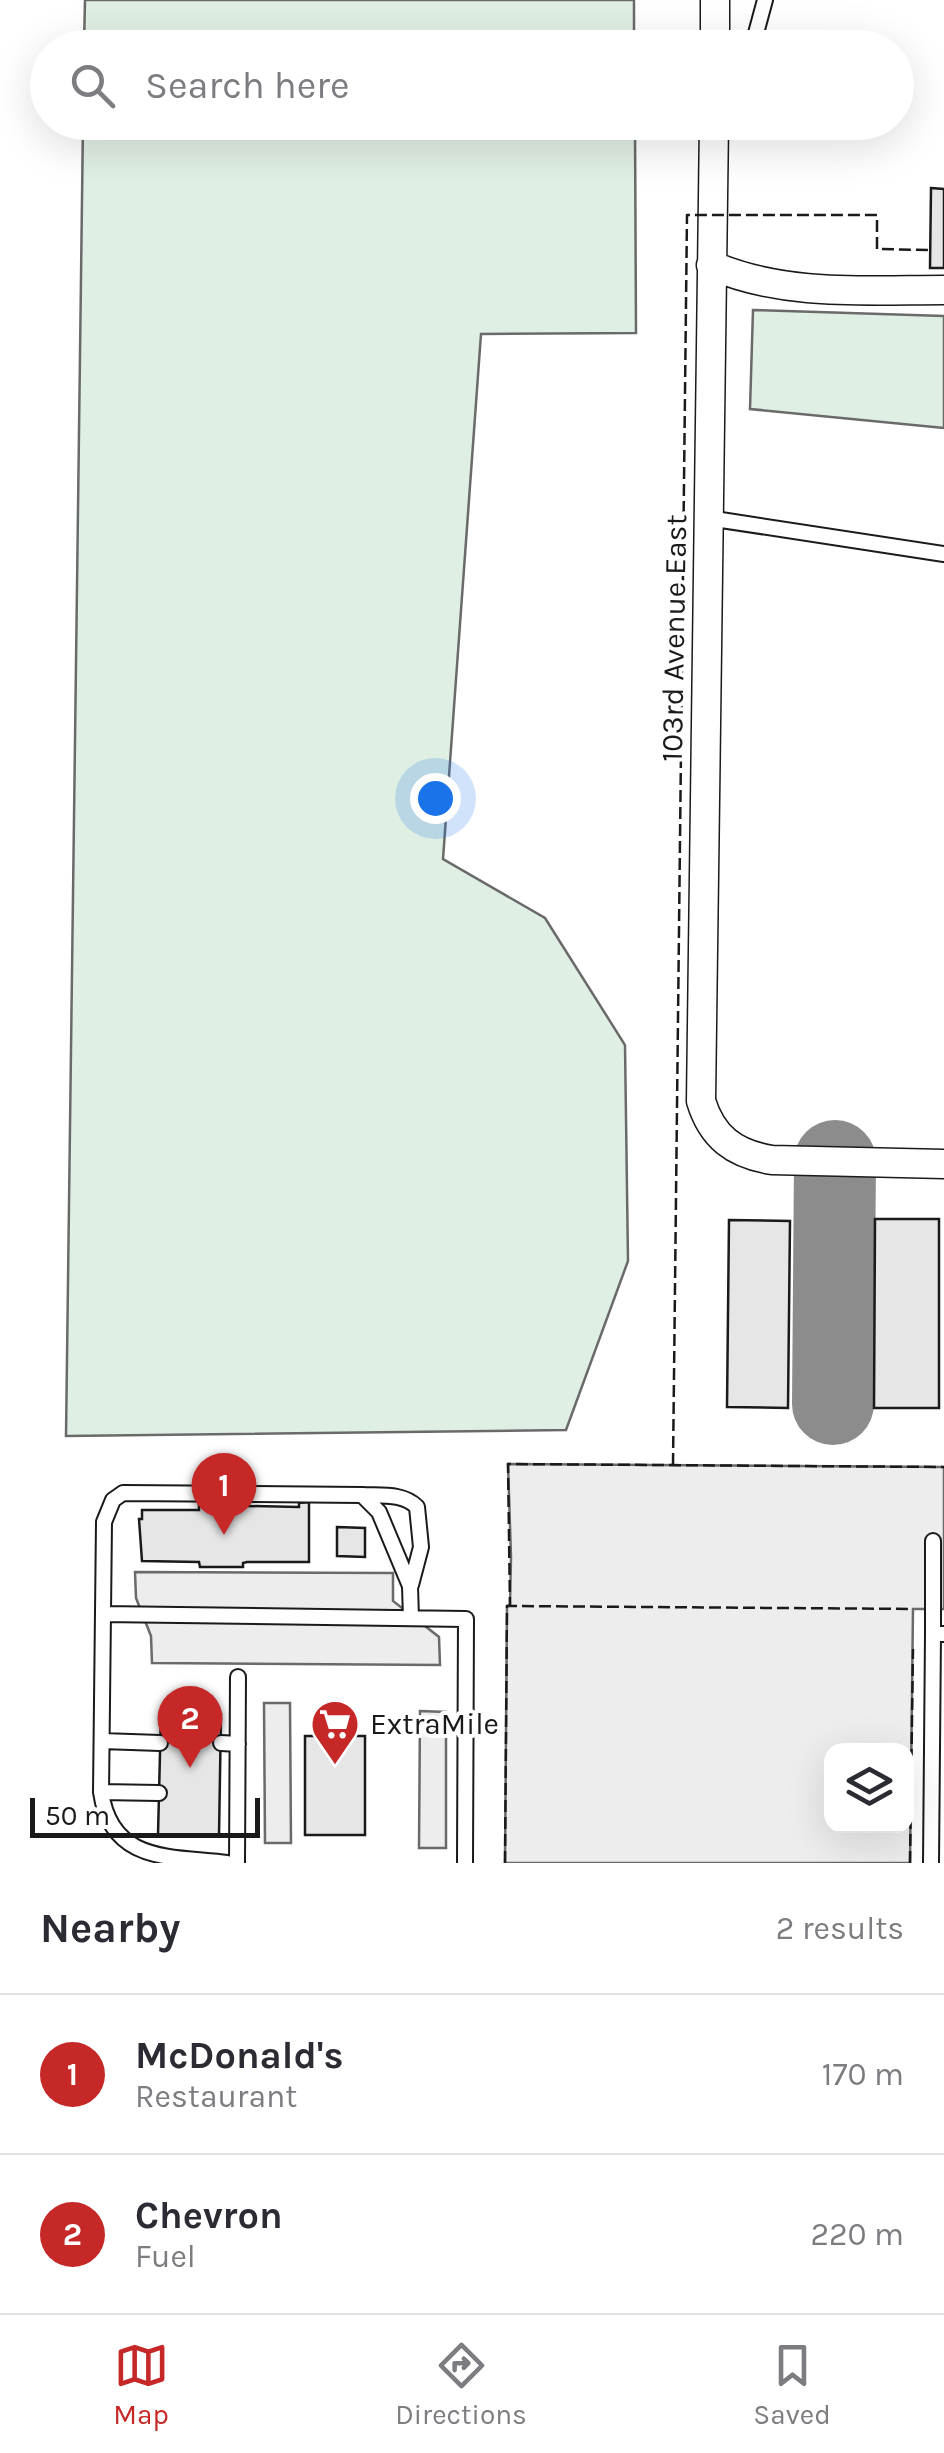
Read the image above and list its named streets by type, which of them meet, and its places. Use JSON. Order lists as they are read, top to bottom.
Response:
{
  "streets": {
    "street": ["103rd Avenue East"]
  },
  "places": {
    "supermarket": ["ExtraMile"]
  },
  "scale_bar": "50 m",
  "page": {
    "search": "Search here",
    "pins": ["1", "2"],
    "scale": "50 m",
    "heading": ["Nearby", "2 results"],
    "list": [
      {
        "mark": "1",
        "name": "McDonald's",
        "note": "Restaurant",
        "value": "170 m"
      },
      {
        "mark": "2",
        "name": "Chevron",
        "note": "Fuel",
        "value": "220 m"
      }
    ],
    "nav": ["Map", "Directions", "Saved"]
  }
}
